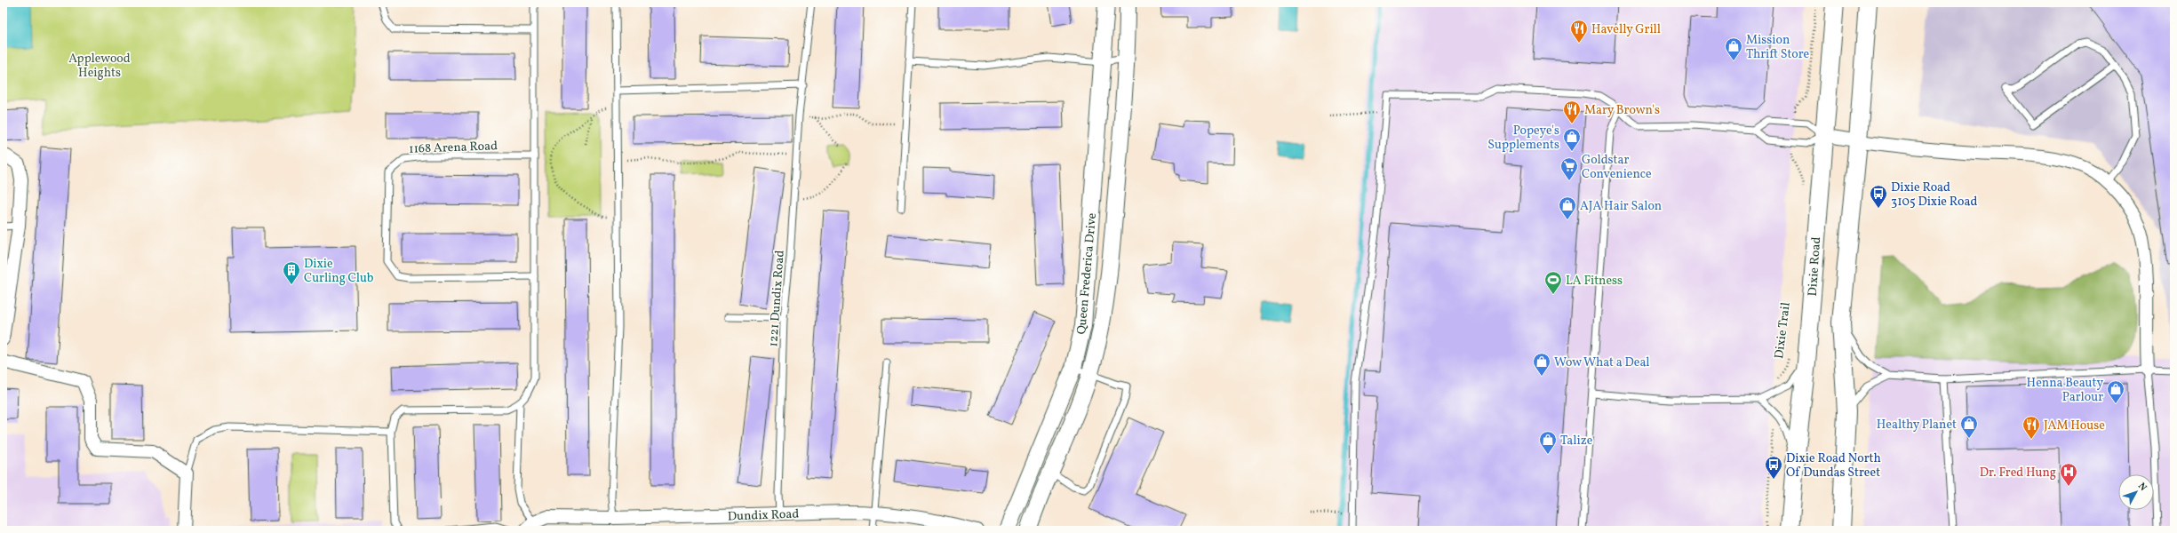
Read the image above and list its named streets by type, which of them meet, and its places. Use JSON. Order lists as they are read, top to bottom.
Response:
{
  "streets": {
    "main road": ["Dixie Road"],
    "street": ["Queen Frederica Drive", "Dundix Road"],
    "lane": ["1168 Arena Road", "1221 Dundix Road"],
    "path": ["Dixie Trail"]
  },
  "crossings": [
    ["1221 Dundix Road", "Dundix Road"]
  ],
  "parks": ["Applewood Heights"],
  "places": {
    "restaurant": ["Havelly Grill", "Mary Brown's", "JAM House"],
    "shop": [
      "Mission Thrift Store",
      "Popeye's Supplements",
      "AJA Hair Salon",
      "Wow What a Deal",
      "Henna Beauty Parlour",
      "Healthy Planet",
      "Talize"
    ],
    "supermarket": ["Goldstar Convenience"],
    "bus stop": ["Dixie Road 3105 Dixie Road", "Dixie Road North Of Dundas Street"],
    "building": ["Dixie Curling Club"],
    "sports": ["LA Fitness"],
    "hospital": ["Dr. Fred Hung"]
  },
  "north": "top right"
}
